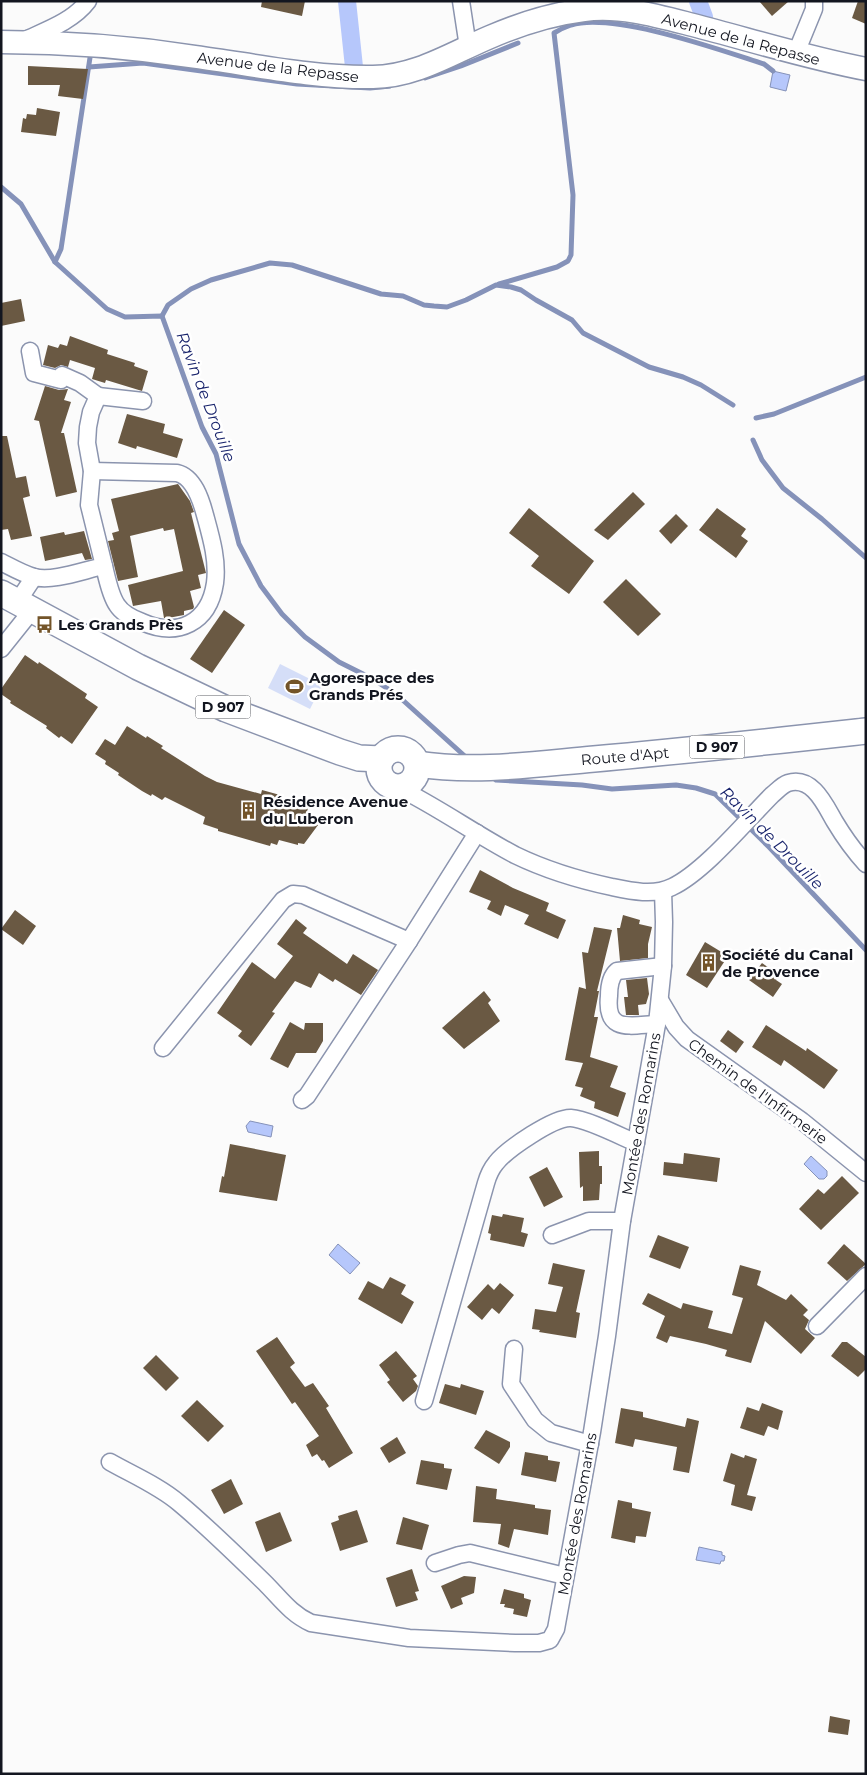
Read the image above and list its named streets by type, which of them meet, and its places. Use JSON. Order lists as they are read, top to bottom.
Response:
{
  "streets": {
    "main road": ["D 907", "Route d'Apt"],
    "street": ["Avenue de la Repasse", "Chemin de l'Infirmerie", "Montée des Romarins"]
  },
  "crossings": [
    ["D 907", "Route d'Apt"],
    ["Chemin de l'Infirmerie", "Montée des Romarins"]
  ],
  "water": ["Ravin de Drouille"],
  "places": {
    "bus stop": ["Les Grands Près"],
    "sports": ["Agorespace des Grands Prés"],
    "building": ["Résidence Avenue du Luberon", "Société du Canal de Provence"]
  }
}
